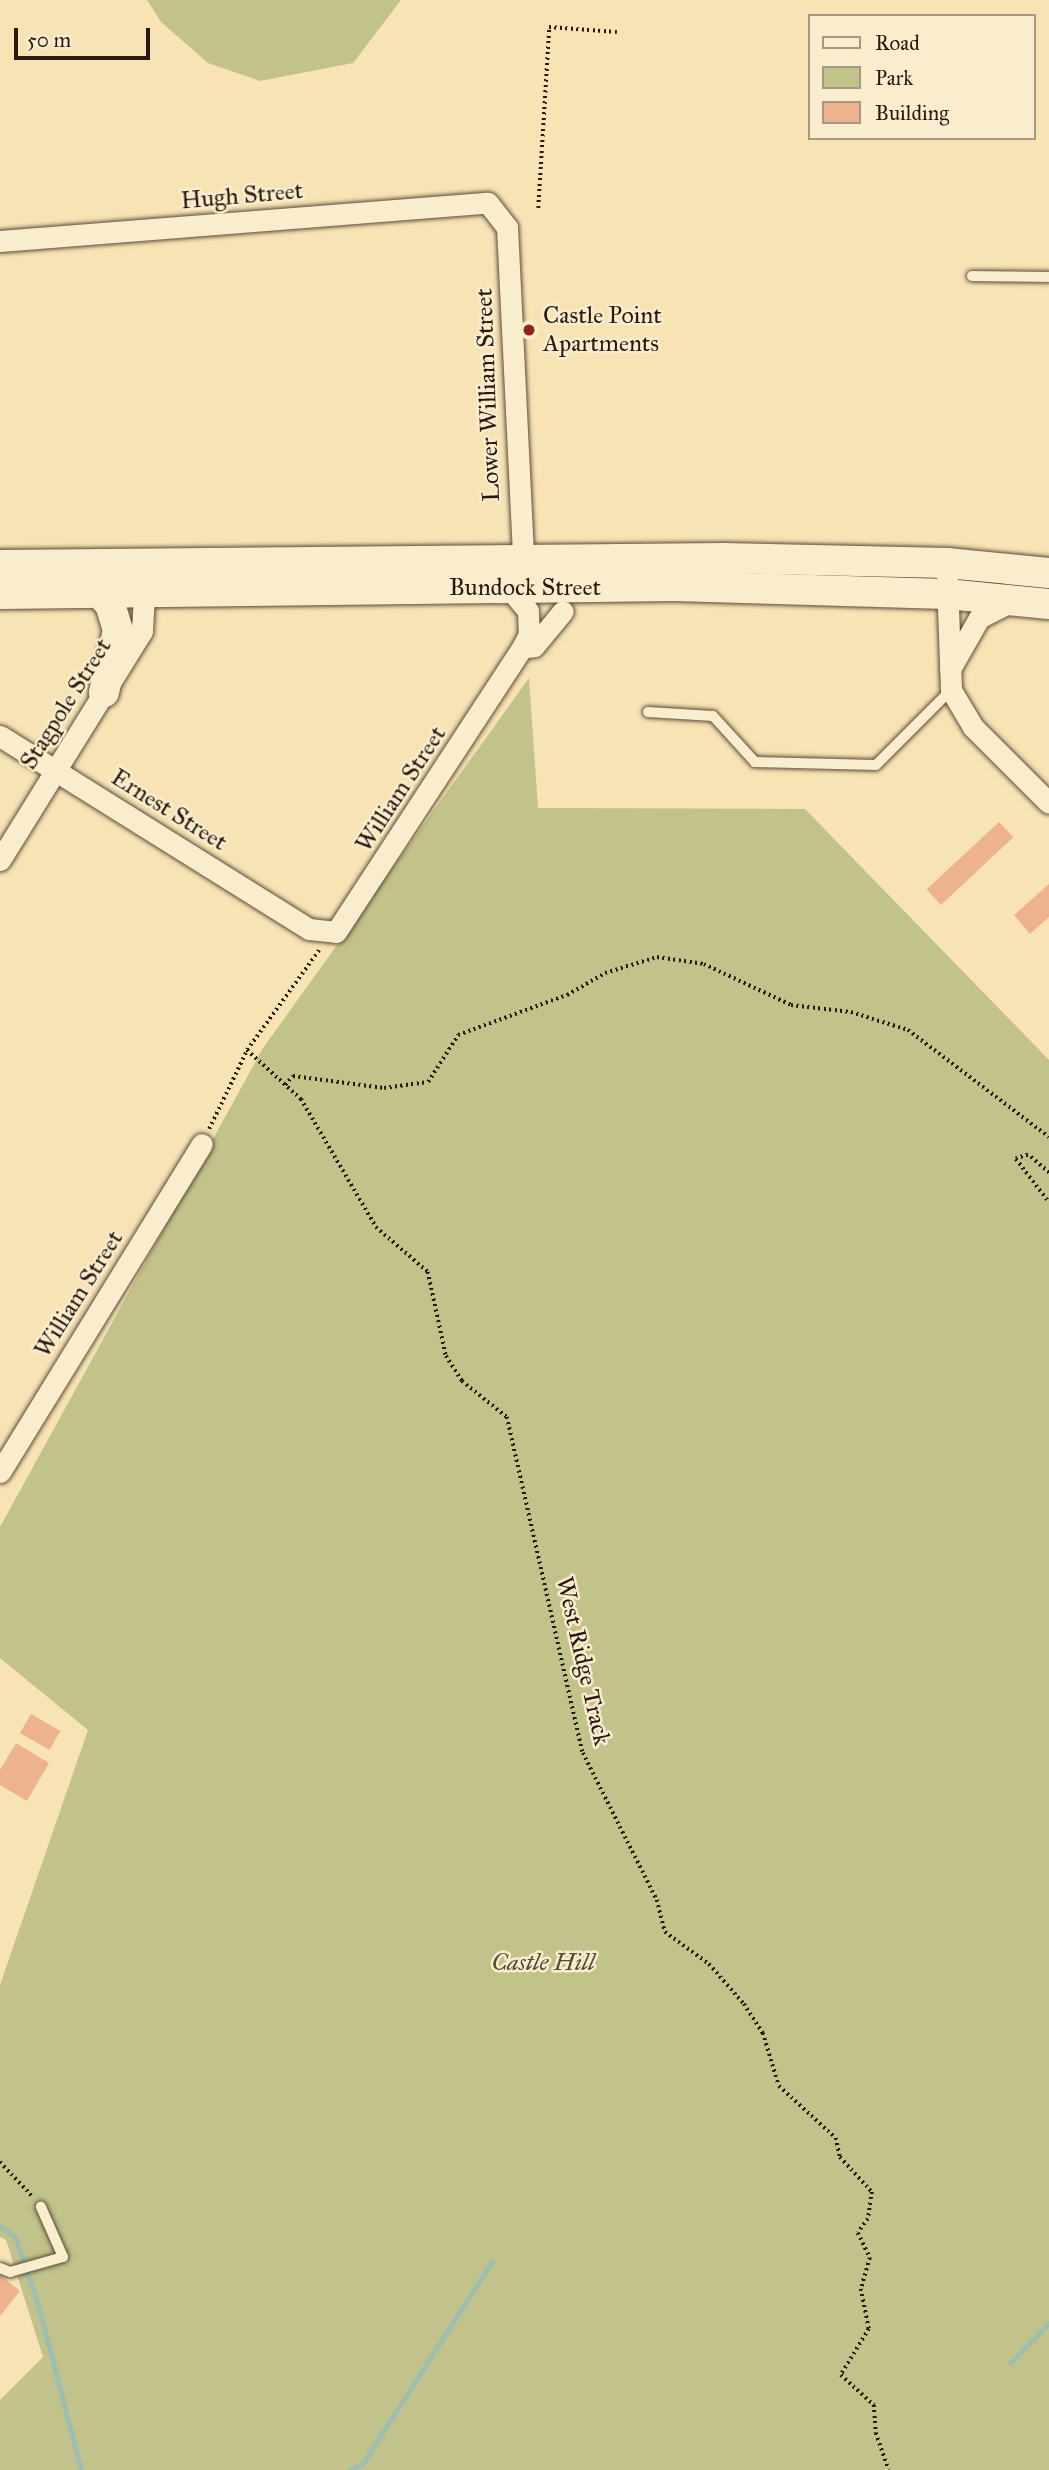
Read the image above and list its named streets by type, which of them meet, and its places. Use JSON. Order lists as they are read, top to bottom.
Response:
{
  "streets": {
    "main road": ["Bundock Street"],
    "street": [
      "Hugh Street",
      "Lower William Street",
      "Stagpole Street",
      "William Street",
      "Ernest Street"
    ],
    "path": ["West Ridge Track"]
  },
  "crossings": [
    ["Hugh Street", "Lower William Street"],
    ["Lower William Street", "Bundock Street"],
    ["Lower William Street", "William Street"],
    ["Bundock Street", "Stagpole Street"],
    ["Bundock Street", "William Street"],
    ["Stagpole Street", "Ernest Street"],
    ["William Street", "Ernest Street"]
  ],
  "parks": ["Castle Hill"],
  "places": ["Castle Point Apartments"],
  "legend": ["Road", "Park", "Building"],
  "scale_bar": "50 m"
}
